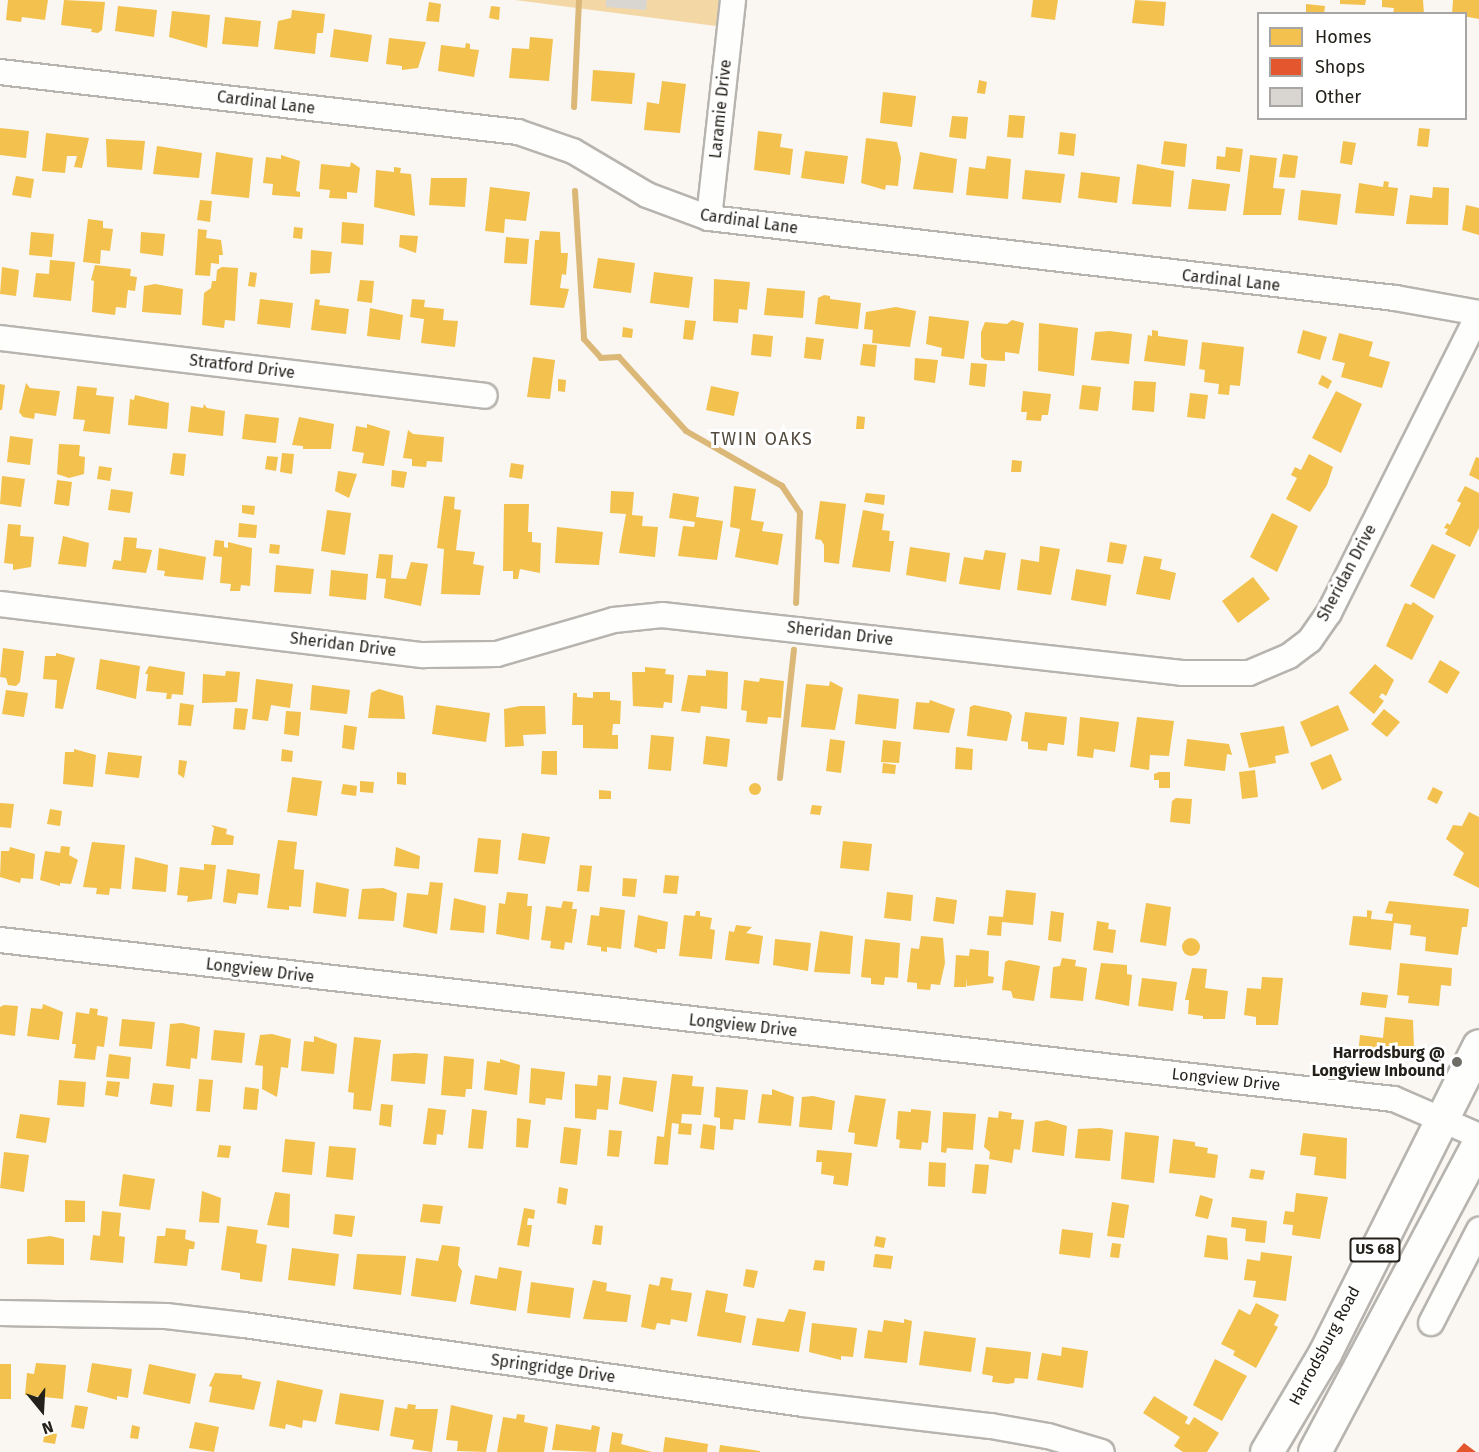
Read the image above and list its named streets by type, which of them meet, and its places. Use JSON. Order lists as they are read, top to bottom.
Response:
{
  "streets": {
    "main road": ["US 68", "Harrodsburg Road"],
    "street": [
      "Cardinal Lane",
      "Laramie Drive",
      "Stratford Drive",
      "Sheridan Drive",
      "Longview Drive",
      "Springridge Drive"
    ]
  },
  "crossings": [
    ["Cardinal Lane", "Laramie Drive"],
    ["Cardinal Lane", "Sheridan Drive"],
    ["Longview Drive", "Harrodsburg Road"]
  ],
  "districts": ["TWIN OAKS"],
  "places": ["Harrodsburg @ Longview Inbound"],
  "legend": ["Homes", "Shops", "Other"],
  "north": "bottom"
}
